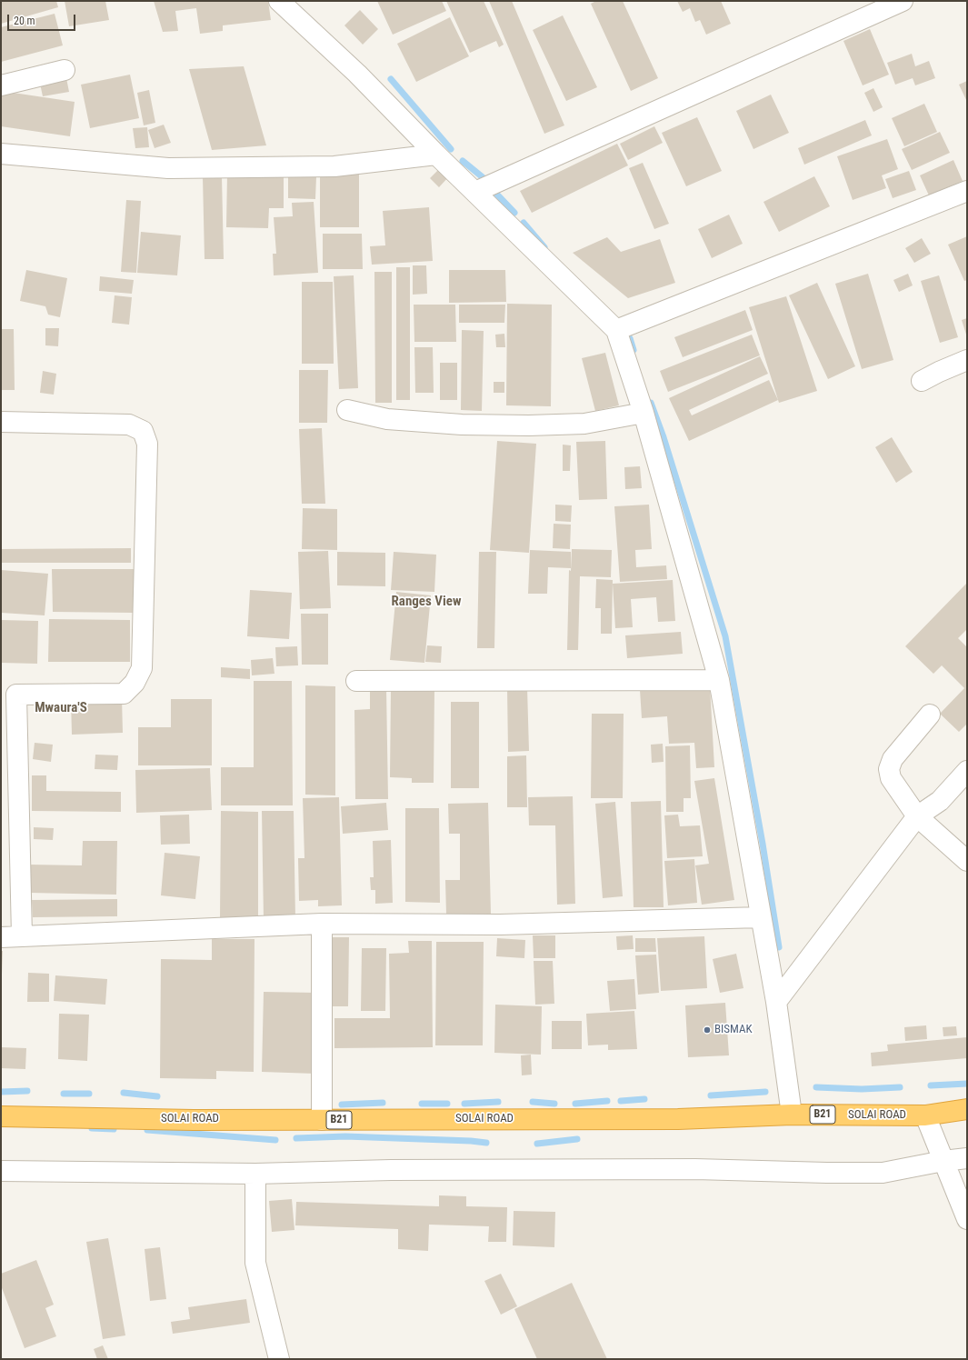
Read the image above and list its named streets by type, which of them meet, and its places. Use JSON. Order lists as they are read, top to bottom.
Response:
{
  "streets": {
    "highway": ["B21", "SOLAI ROAD"]
  },
  "districts": ["Ranges View", "Mwaura'S"],
  "places": ["BISMAK"],
  "scale_bar": "20 m"
}
